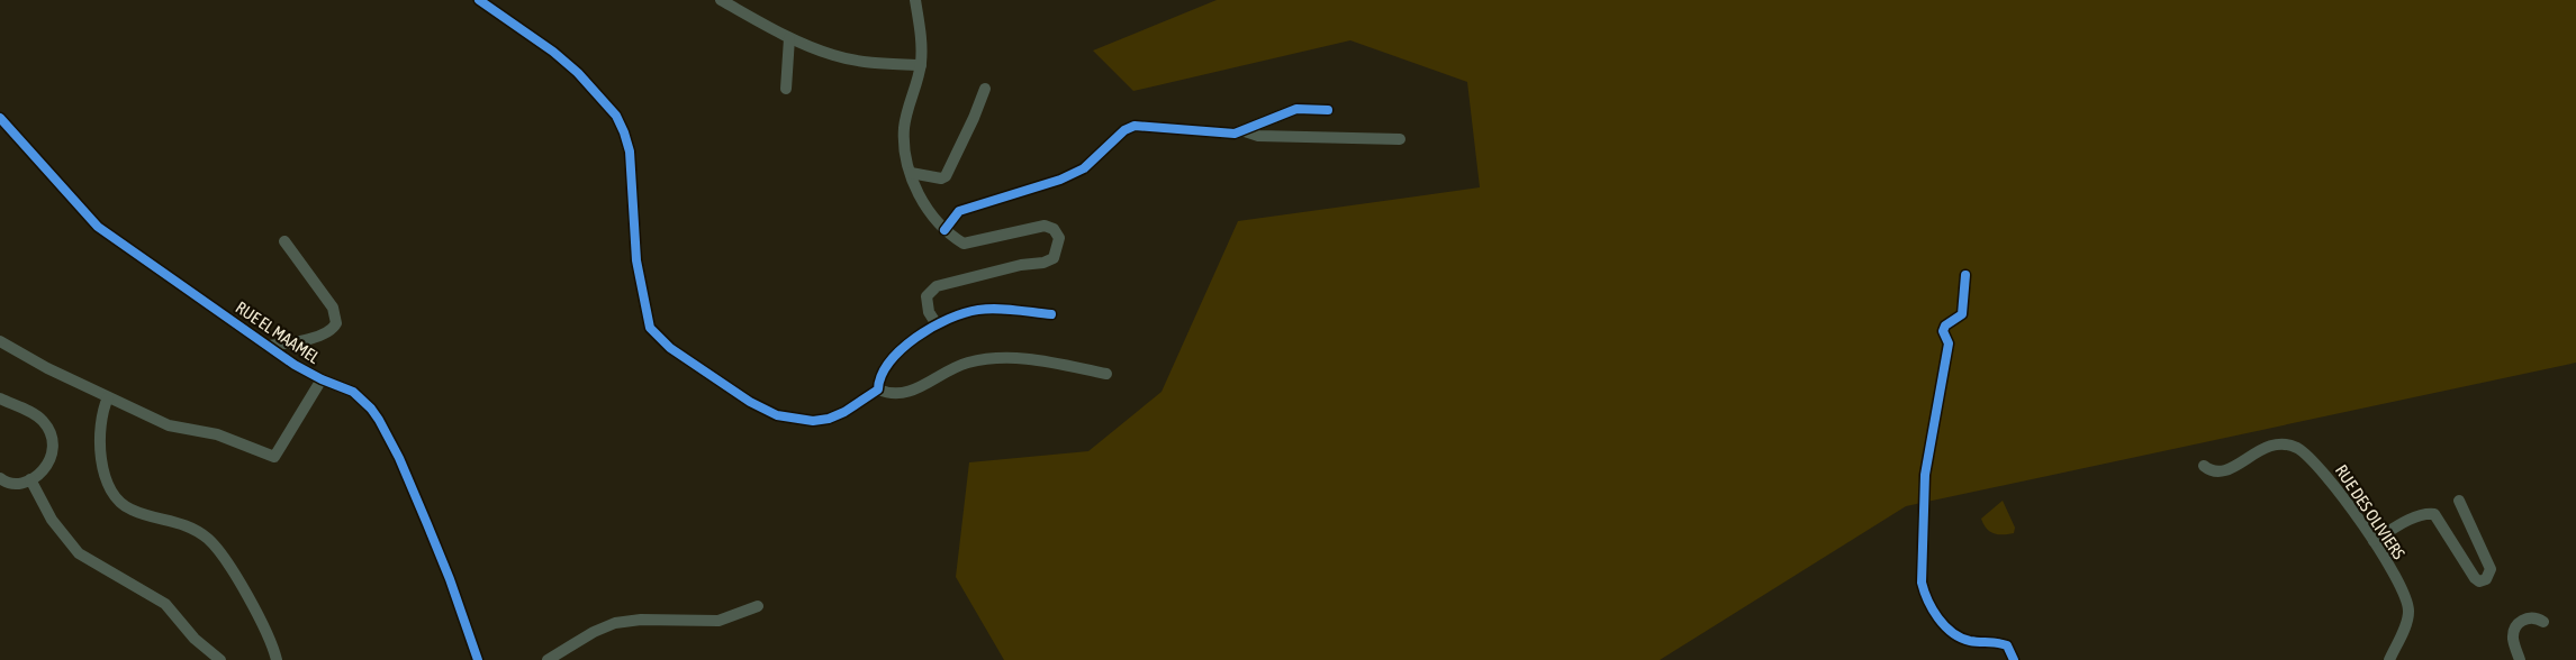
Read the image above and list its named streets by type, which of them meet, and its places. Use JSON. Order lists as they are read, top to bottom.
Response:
{
  "streets": {
    "street": ["RUE EL MAAMEL", "RUE DES OLIVIERS"]
  }
}
